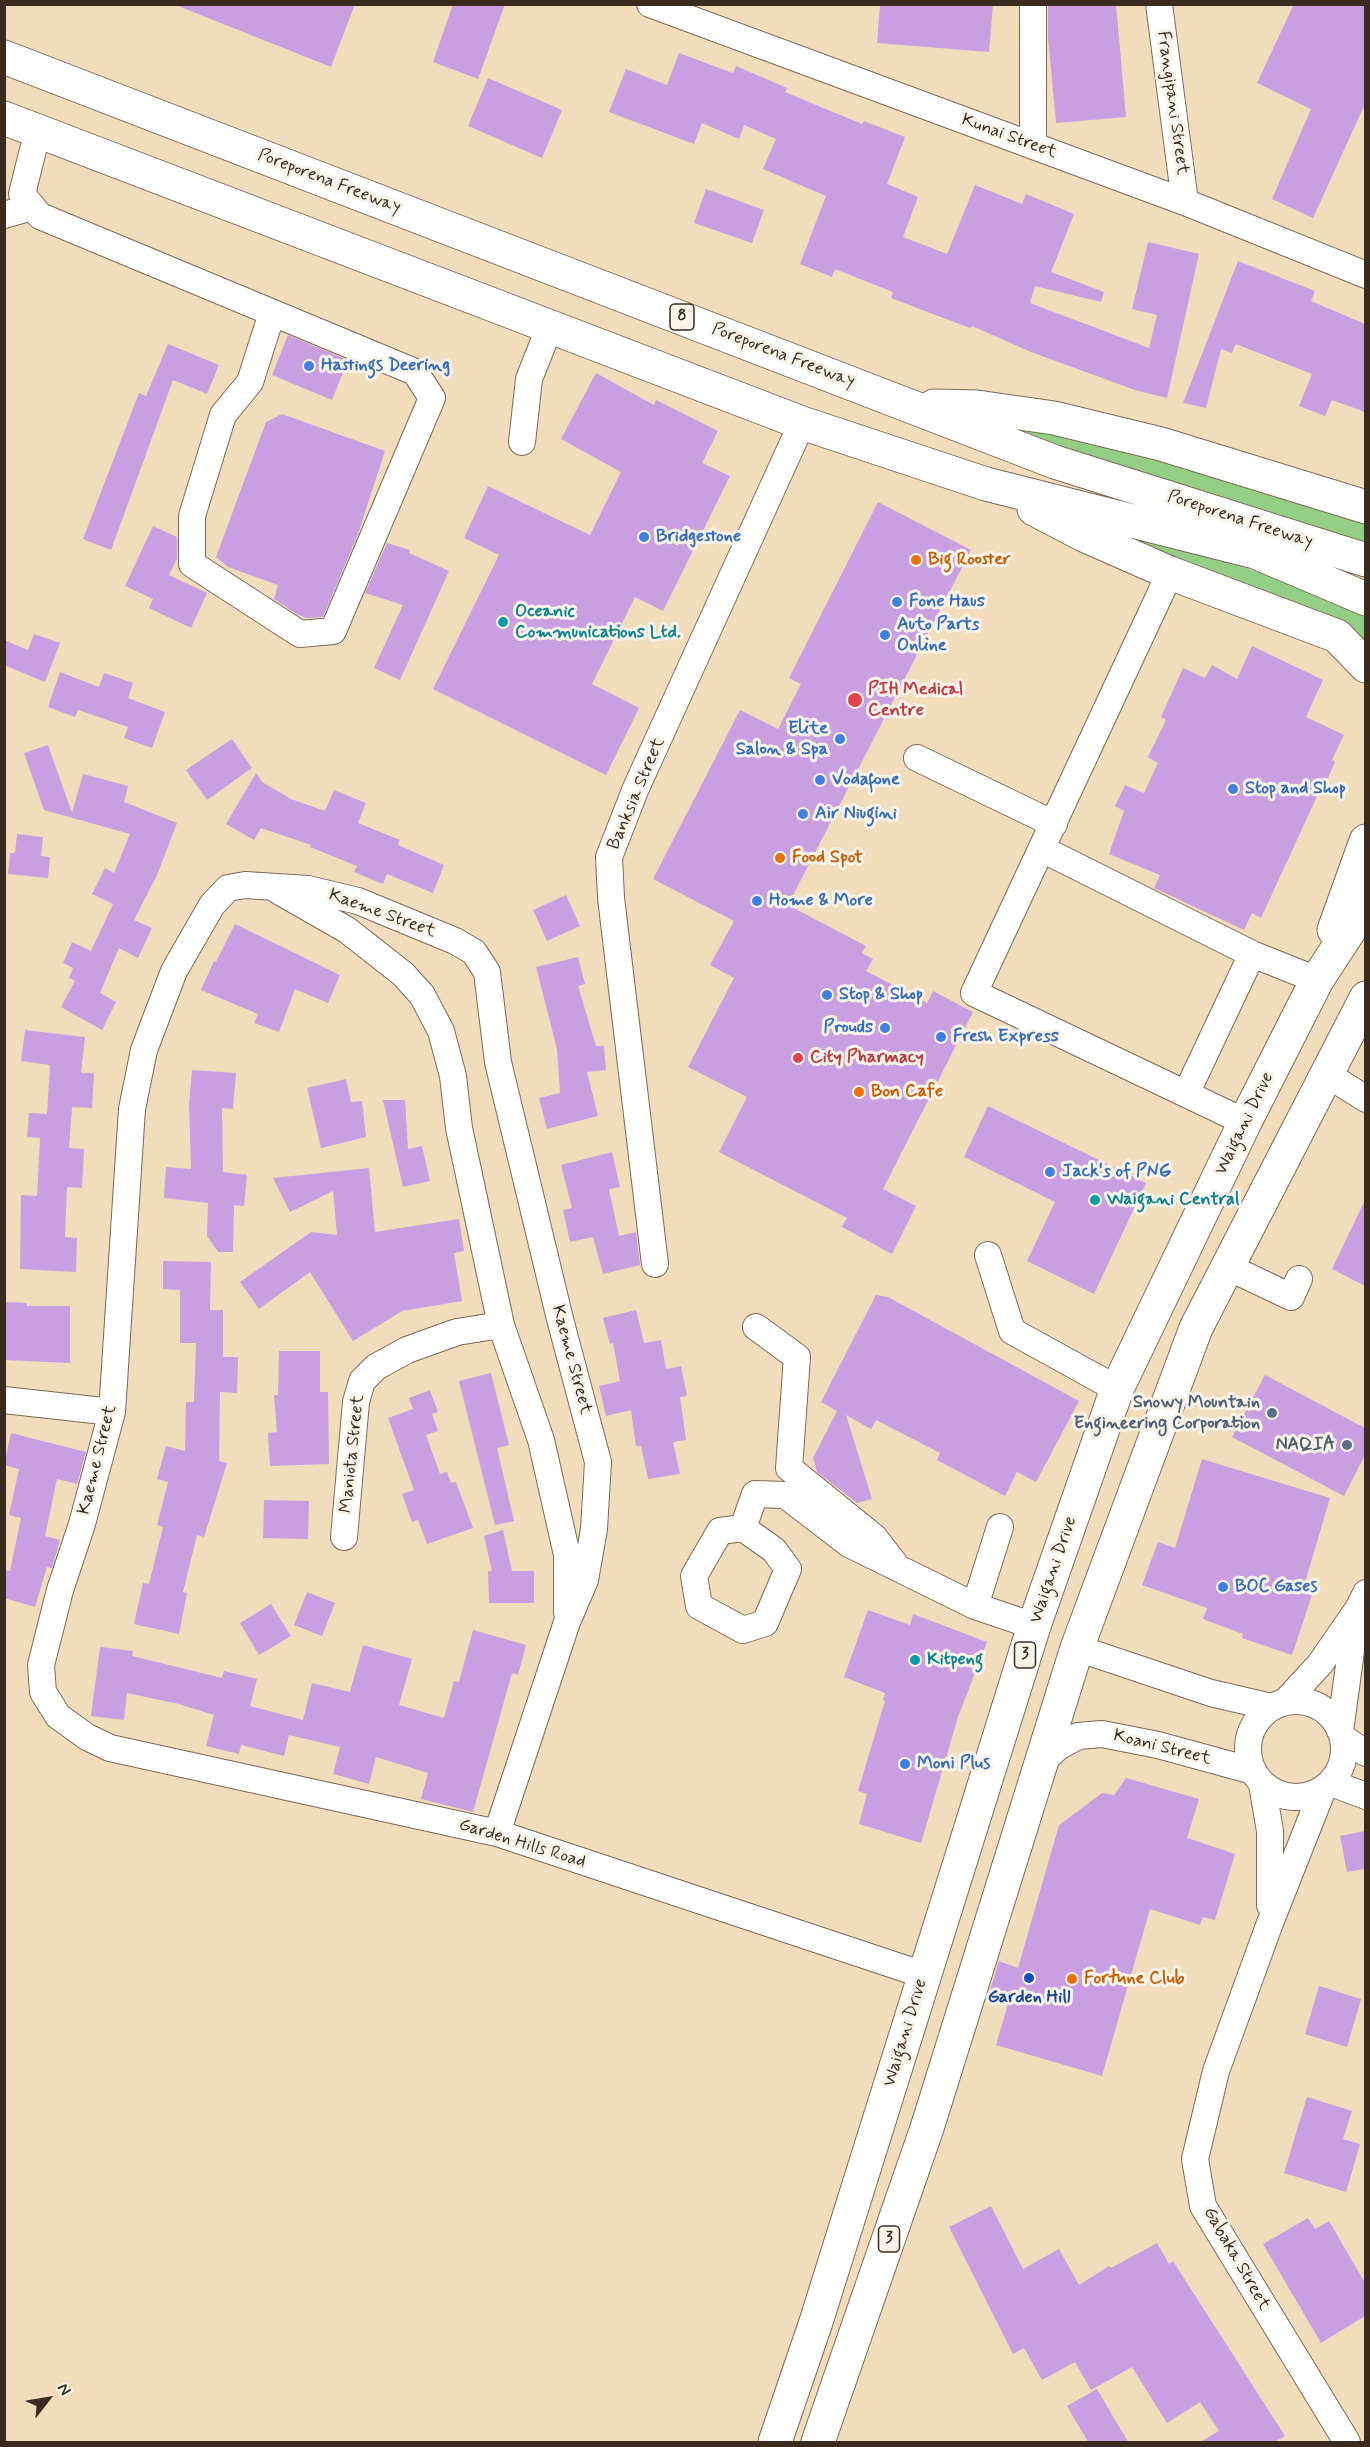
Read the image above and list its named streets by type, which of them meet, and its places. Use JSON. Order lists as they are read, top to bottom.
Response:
{
  "streets": {
    "highway": [
      "Poreporena Freeway",
      "8",
      "Waigani Drive",
      "3"
    ],
    "street": [
      "Frangipani Street",
      "Kunai Street",
      "Banksia Street",
      "Kaeme Street",
      "Maniota Street",
      "Koani Street",
      "Garden Hills Road",
      "Gabaka Street"
    ]
  },
  "crossings": [
    ["Frangipani Street", "Kunai Street"],
    ["Poreporena Freeway", "Banksia Street"],
    ["Kaeme Street", "Garden Hills Road"],
    ["Waigani Drive", "Garden Hills Road"],
    ["3", "Koani Street"],
    ["Koani Street", "Gabaka Street"]
  ],
  "places": [
    "Hastings Deering",
    "Bridgestone",
    "Big Rooster",
    "Fone Haus",
    "Oceanic Communications Ltd.",
    "Auto Parts Online",
    "PIH Medical Centre",
    "Elite Salon & Spa",
    "Vodafone",
    "Stop and Shop",
    "Air Niugini",
    "Food Spot",
    "Home & More",
    "Stop & Shop",
    "Prouds",
    "Fresh Express",
    "City Pharmacy",
    "Bon Cafe",
    "Jack's of PNG",
    "Waigani Central",
    "Snowy Mountain Engineering Corporation",
    "NAQIA",
    "BOC Gases",
    "Kitpeng",
    "Moni Plus",
    "Garden Hill",
    "Fortune Club"
  ],
  "north": "top right"
}
